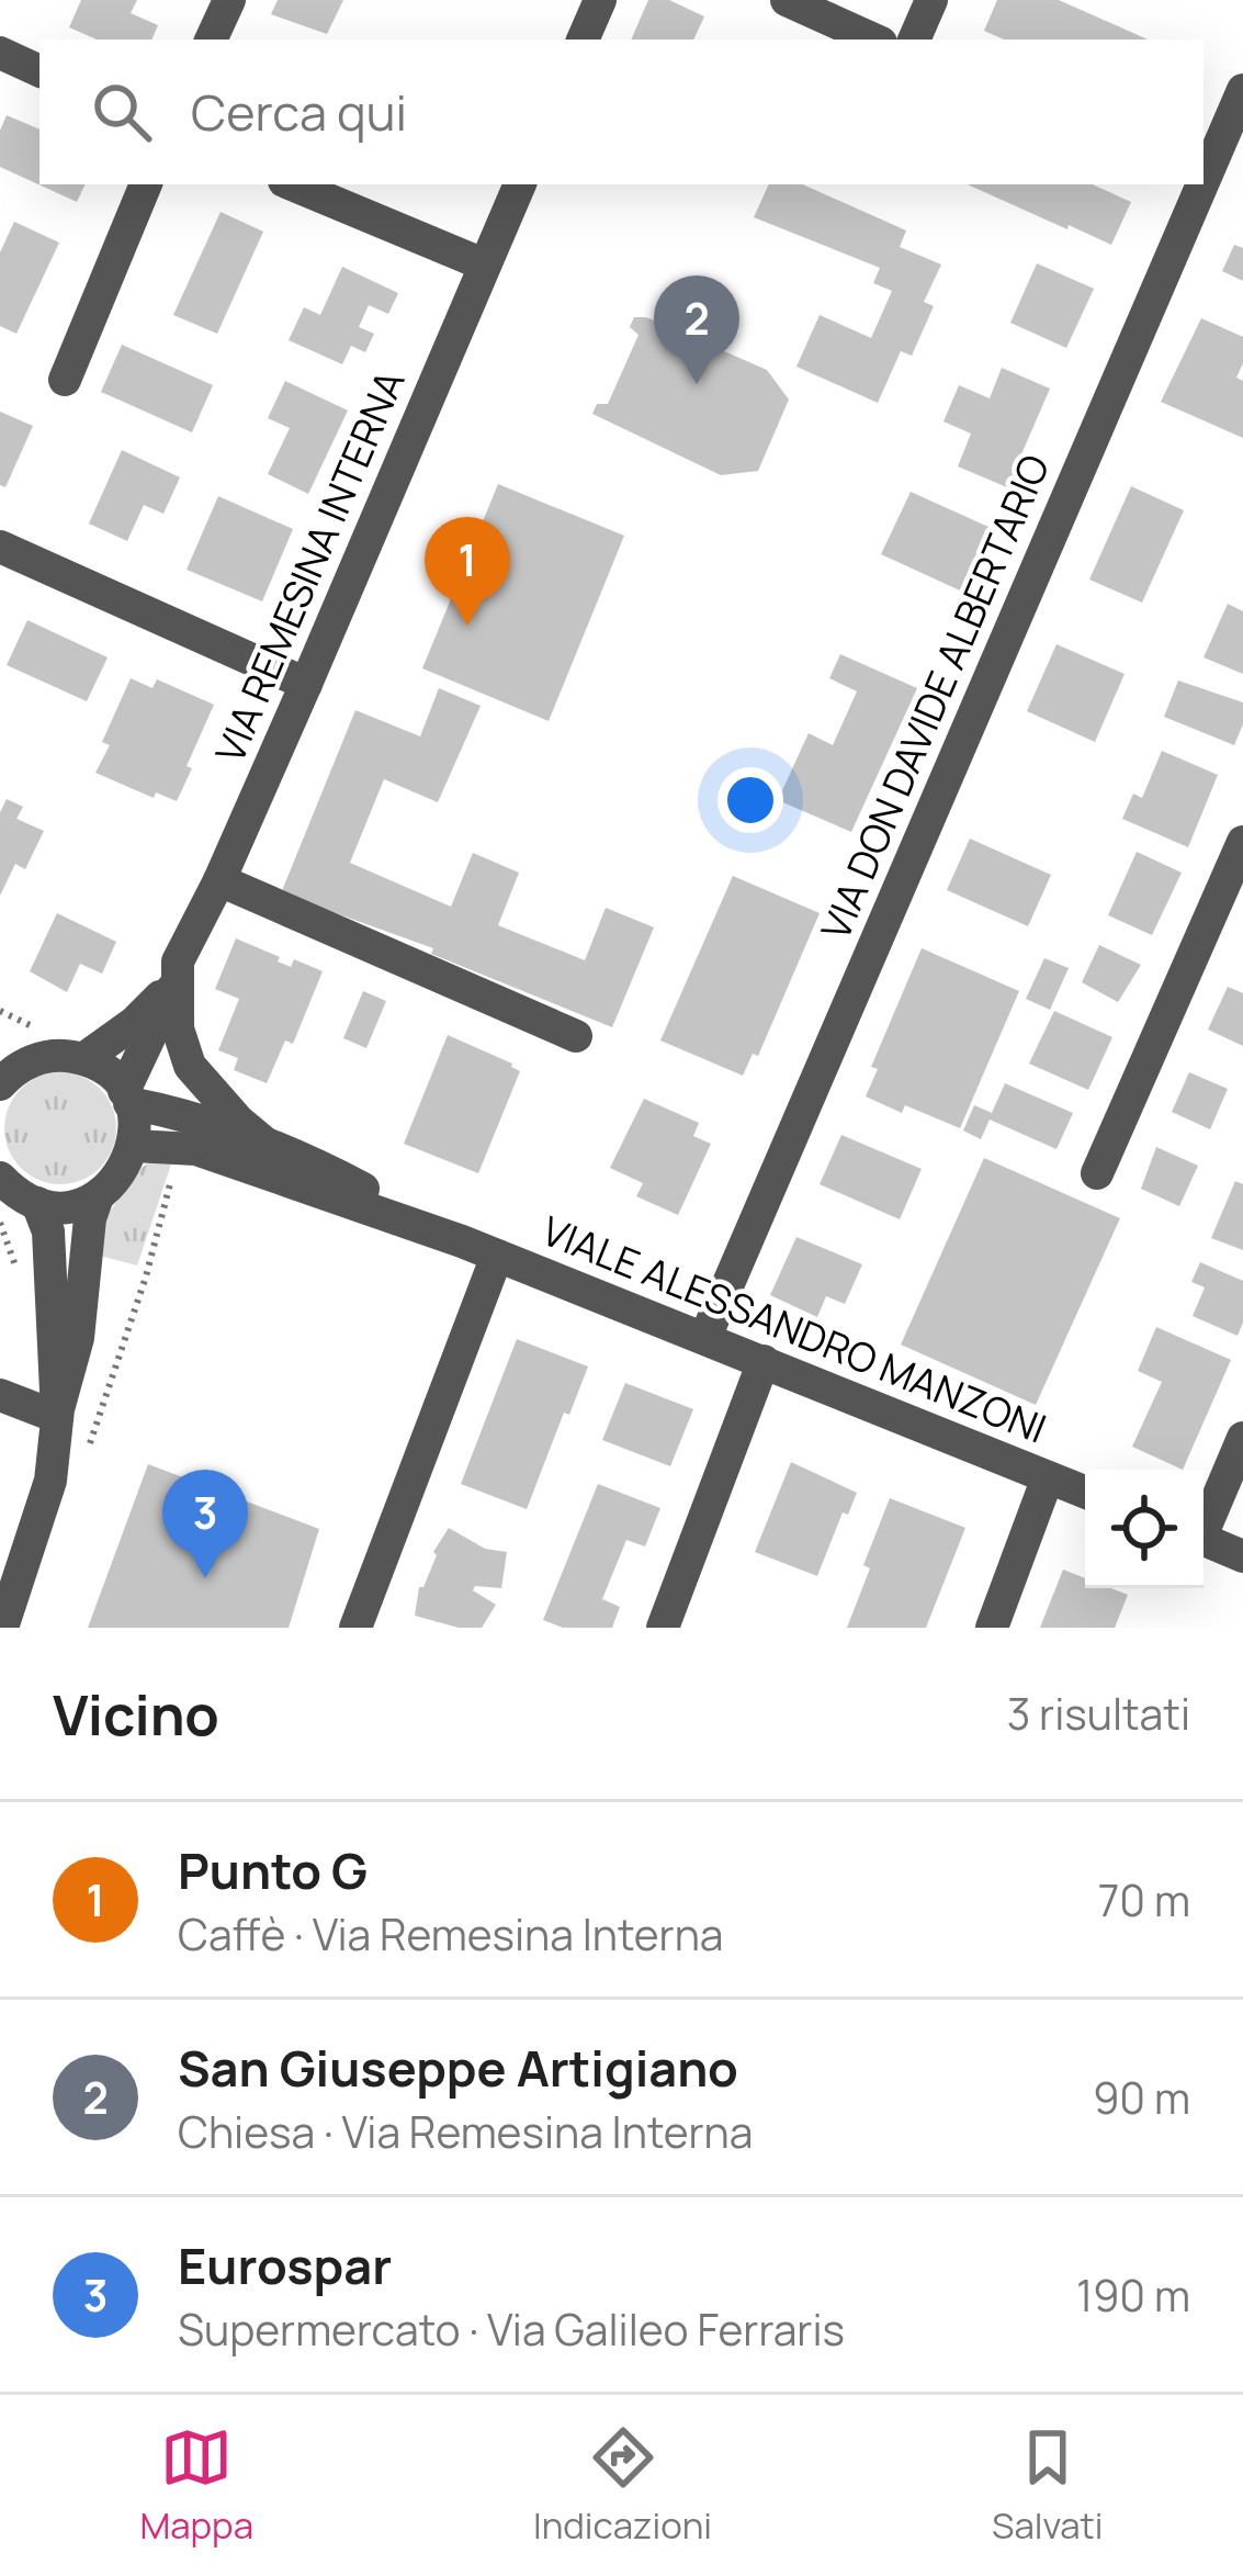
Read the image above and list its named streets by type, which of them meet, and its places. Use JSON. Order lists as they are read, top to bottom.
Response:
{
  "streets": {
    "street": ["VIA REMESINA INTERNA", "VIA DON DAVIDE ALBERTARIO", "VIALE ALESSANDRO MANZONI"]
  },
  "crossings": [
    ["VIA REMESINA INTERNA", "VIALE ALESSANDRO MANZONI"],
    ["VIA DON DAVIDE ALBERTARIO", "VIALE ALESSANDRO MANZONI"]
  ],
  "page": {
    "search": "Cerca qui",
    "pins": ["2", "1", "3"],
    "heading": ["Vicino", "3 risultati"],
    "list": [
      {
        "mark": "1",
        "name": "Punto G",
        "note": "Caffè · Via Remesina Interna",
        "value": "70 m"
      },
      {
        "mark": "2",
        "name": "San Giuseppe Artigiano",
        "note": "Chiesa · Via Remesina Interna",
        "value": "90 m"
      },
      {
        "mark": "3",
        "name": "Eurospar",
        "note": "Supermercato · Via Galileo Ferraris",
        "value": "190 m"
      }
    ],
    "nav": ["Mappa", "Indicazioni", "Salvati"]
  }
}
